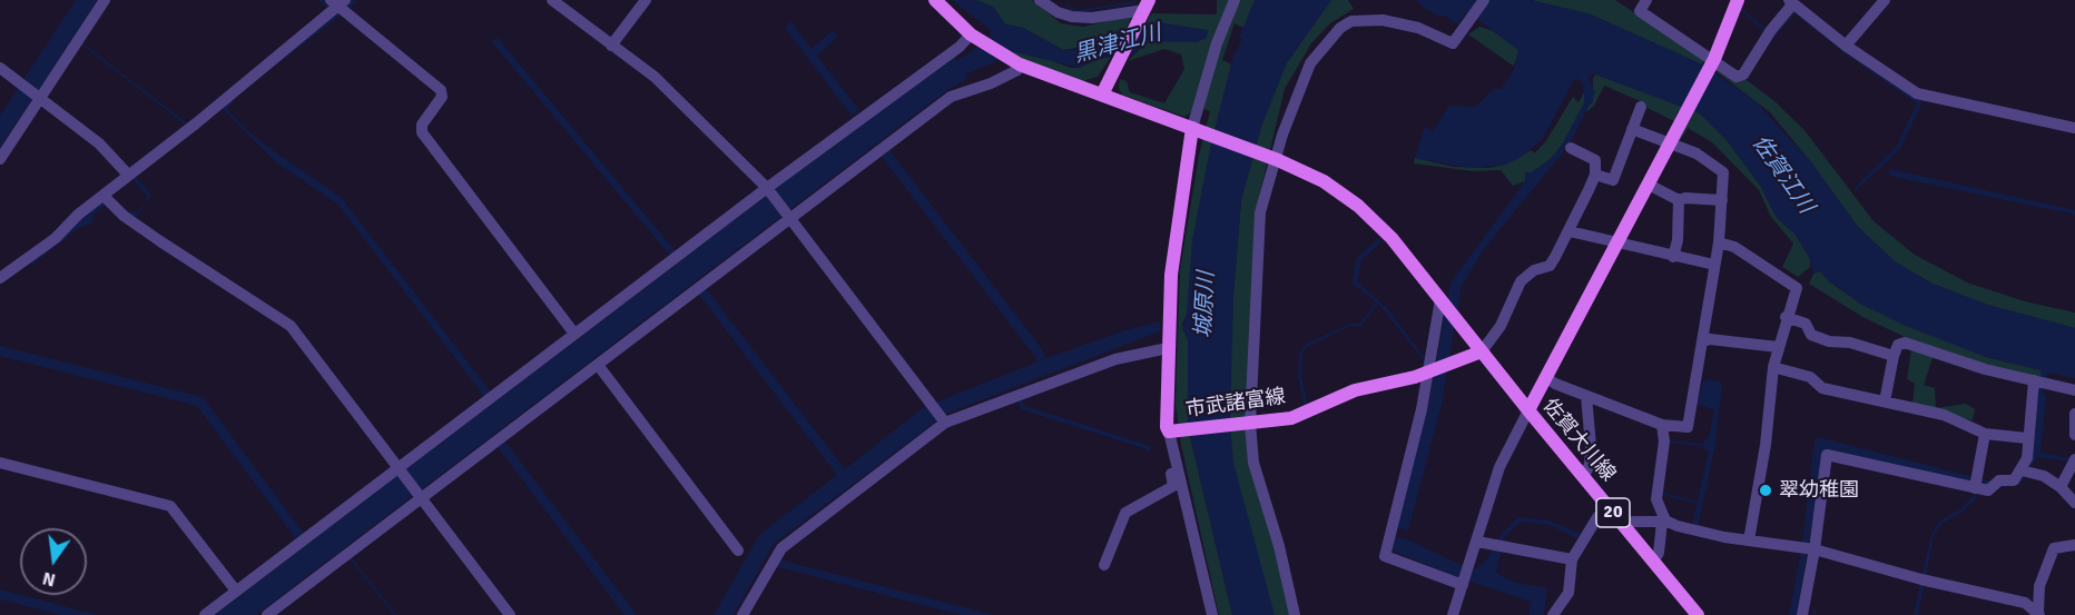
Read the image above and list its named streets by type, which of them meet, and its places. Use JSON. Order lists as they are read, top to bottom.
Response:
{
  "streets": {
    "main road": ["市武諸富線", "佐賀大川線", "20"]
  },
  "crossings": [
    ["市武諸富線", "佐賀大川線"],
    ["市武諸富線", "20"],
    ["佐賀大川線", "20"]
  ],
  "water": ["黒津江川", "佐賀江川", "城原川"],
  "places": ["翠幼稚園"],
  "north": "bottom"
}
